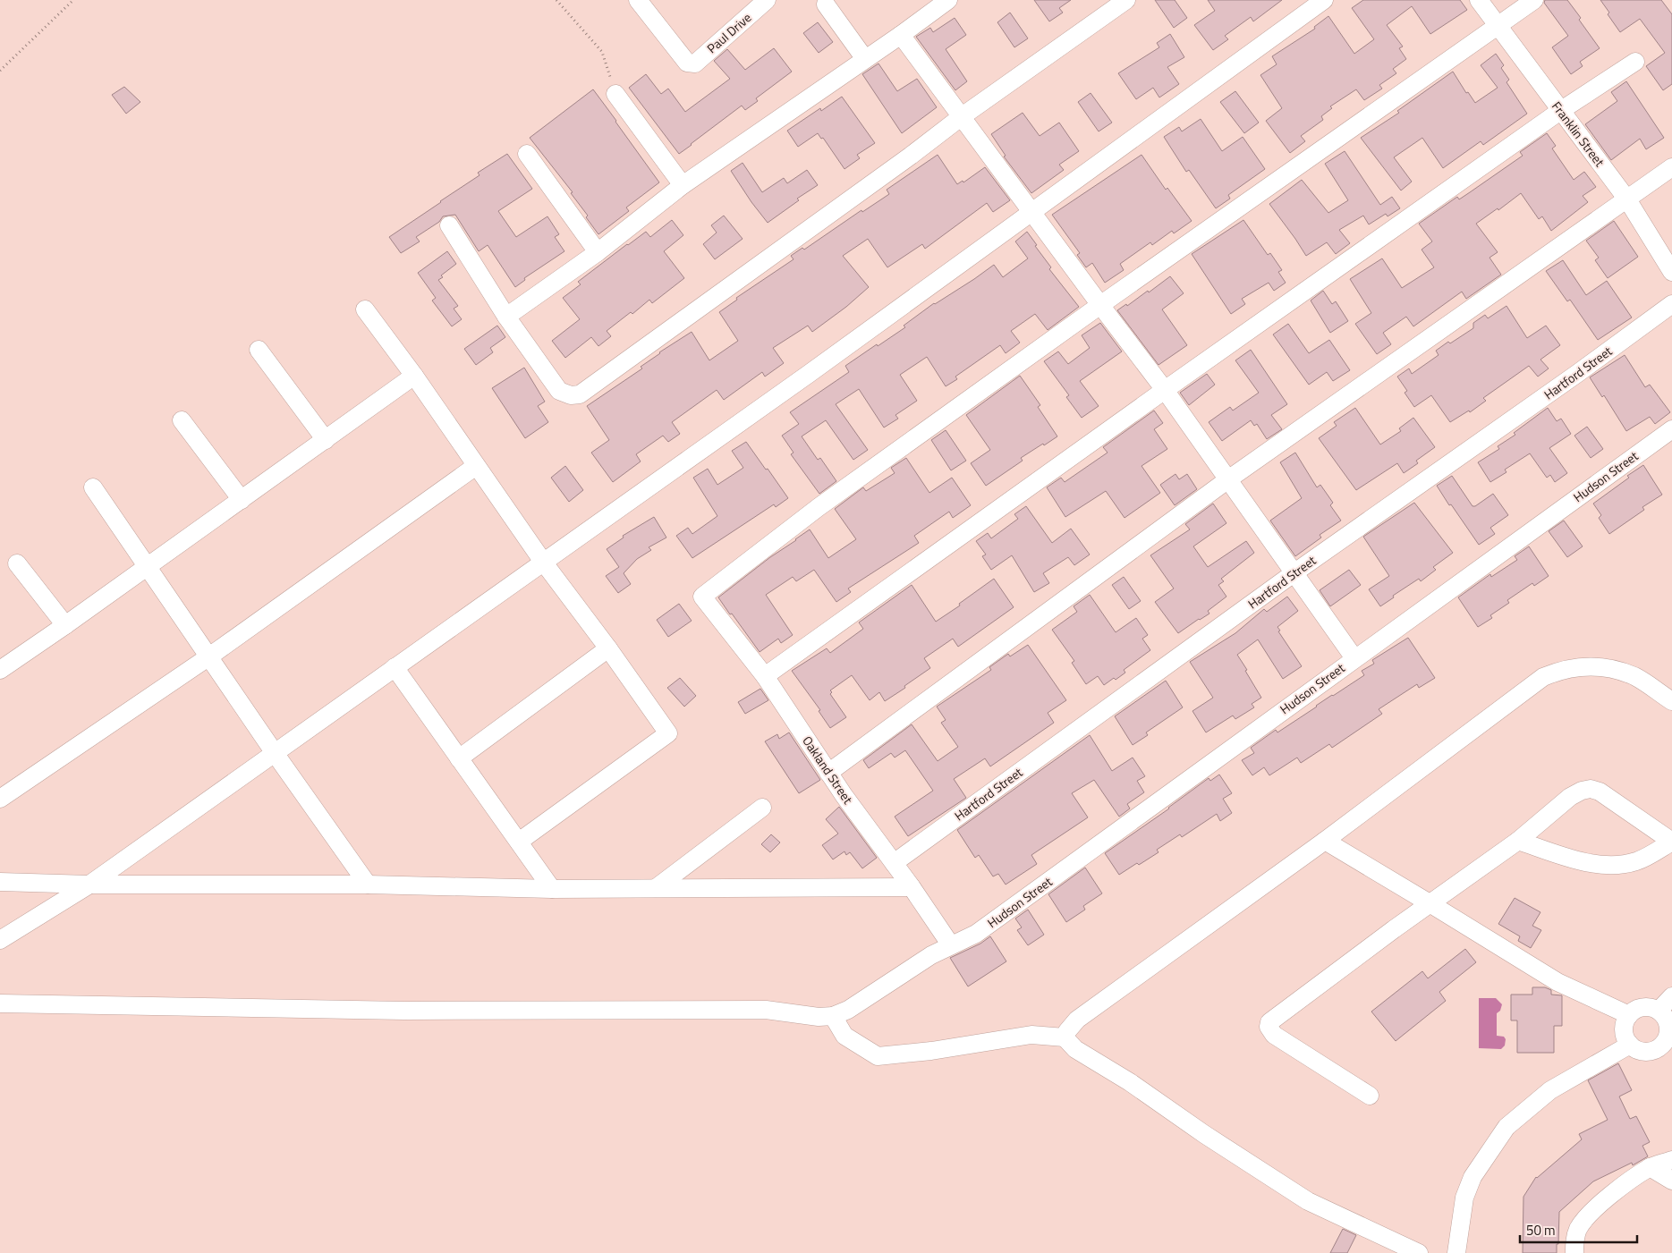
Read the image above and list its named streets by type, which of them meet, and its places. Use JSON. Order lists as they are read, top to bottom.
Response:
{
  "streets": {
    "street": [
      "Paul Drive",
      "Franklin Street",
      "Hartford Street",
      "Hudson Street",
      "Oakland Street"
    ]
  },
  "crossings": [
    ["Hartford Street", "Oakland Street"],
    ["Hudson Street", "Oakland Street"]
  ],
  "scale_bar": "50 m"
}
